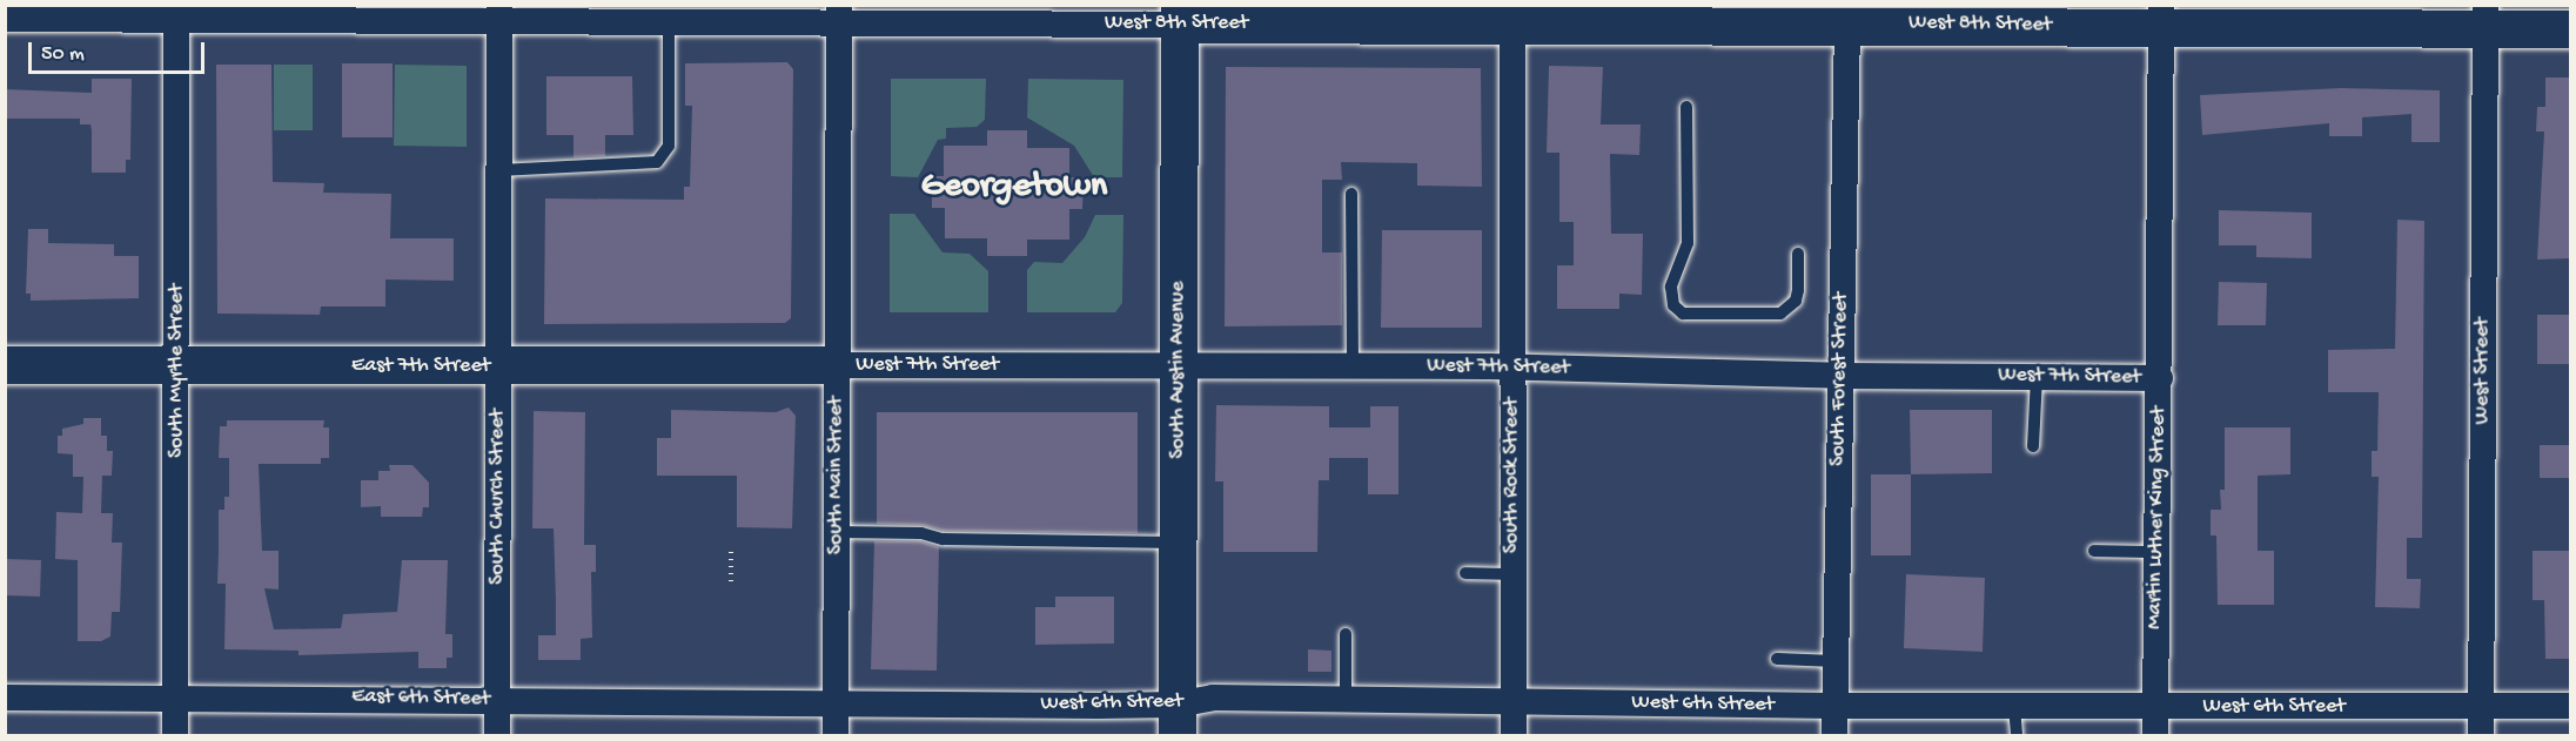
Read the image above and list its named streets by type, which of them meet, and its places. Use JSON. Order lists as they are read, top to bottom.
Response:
{
  "streets": {
    "street": [
      "West 8th Street",
      "West 7th Street",
      "East 7th Street",
      "South Austin Avenue",
      "South Myrtle Street",
      "West Street",
      "South Forest Street",
      "South Main Street",
      "South Rock Street",
      "South Church Street",
      "Martin Luther King Street",
      "East 6th Street",
      "West 6th Street"
    ]
  },
  "crossings": [
    ["West 8th Street", "South Austin Avenue"],
    ["West 8th Street", "South Myrtle Street"],
    ["West 8th Street", "West Street"],
    ["West 8th Street", "South Forest Street"],
    ["West 8th Street", "South Main Street"],
    ["West 8th Street", "South Rock Street"],
    ["West 8th Street", "South Church Street"],
    ["West 8th Street", "Martin Luther King Street"],
    ["West 7th Street", "East 7th Street"],
    ["West 7th Street", "South Austin Avenue"],
    ["West 7th Street", "South Forest Street"],
    ["West 7th Street", "South Main Street"],
    ["West 7th Street", "South Rock Street"],
    ["West 7th Street", "Martin Luther King Street"],
    ["East 7th Street", "South Myrtle Street"],
    ["East 7th Street", "South Main Street"],
    ["East 7th Street", "South Church Street"],
    ["South Austin Avenue", "West 6th Street"],
    ["South Myrtle Street", "East 6th Street"],
    ["West Street", "West 6th Street"],
    ["South Forest Street", "West 6th Street"],
    ["South Main Street", "East 6th Street"],
    ["South Main Street", "West 6th Street"],
    ["South Rock Street", "West 6th Street"],
    ["South Church Street", "East 6th Street"],
    ["Martin Luther King Street", "West 6th Street"],
    ["East 6th Street", "West 6th Street"]
  ],
  "districts": ["Georgetown"],
  "scale_bar": "50 m"
}
